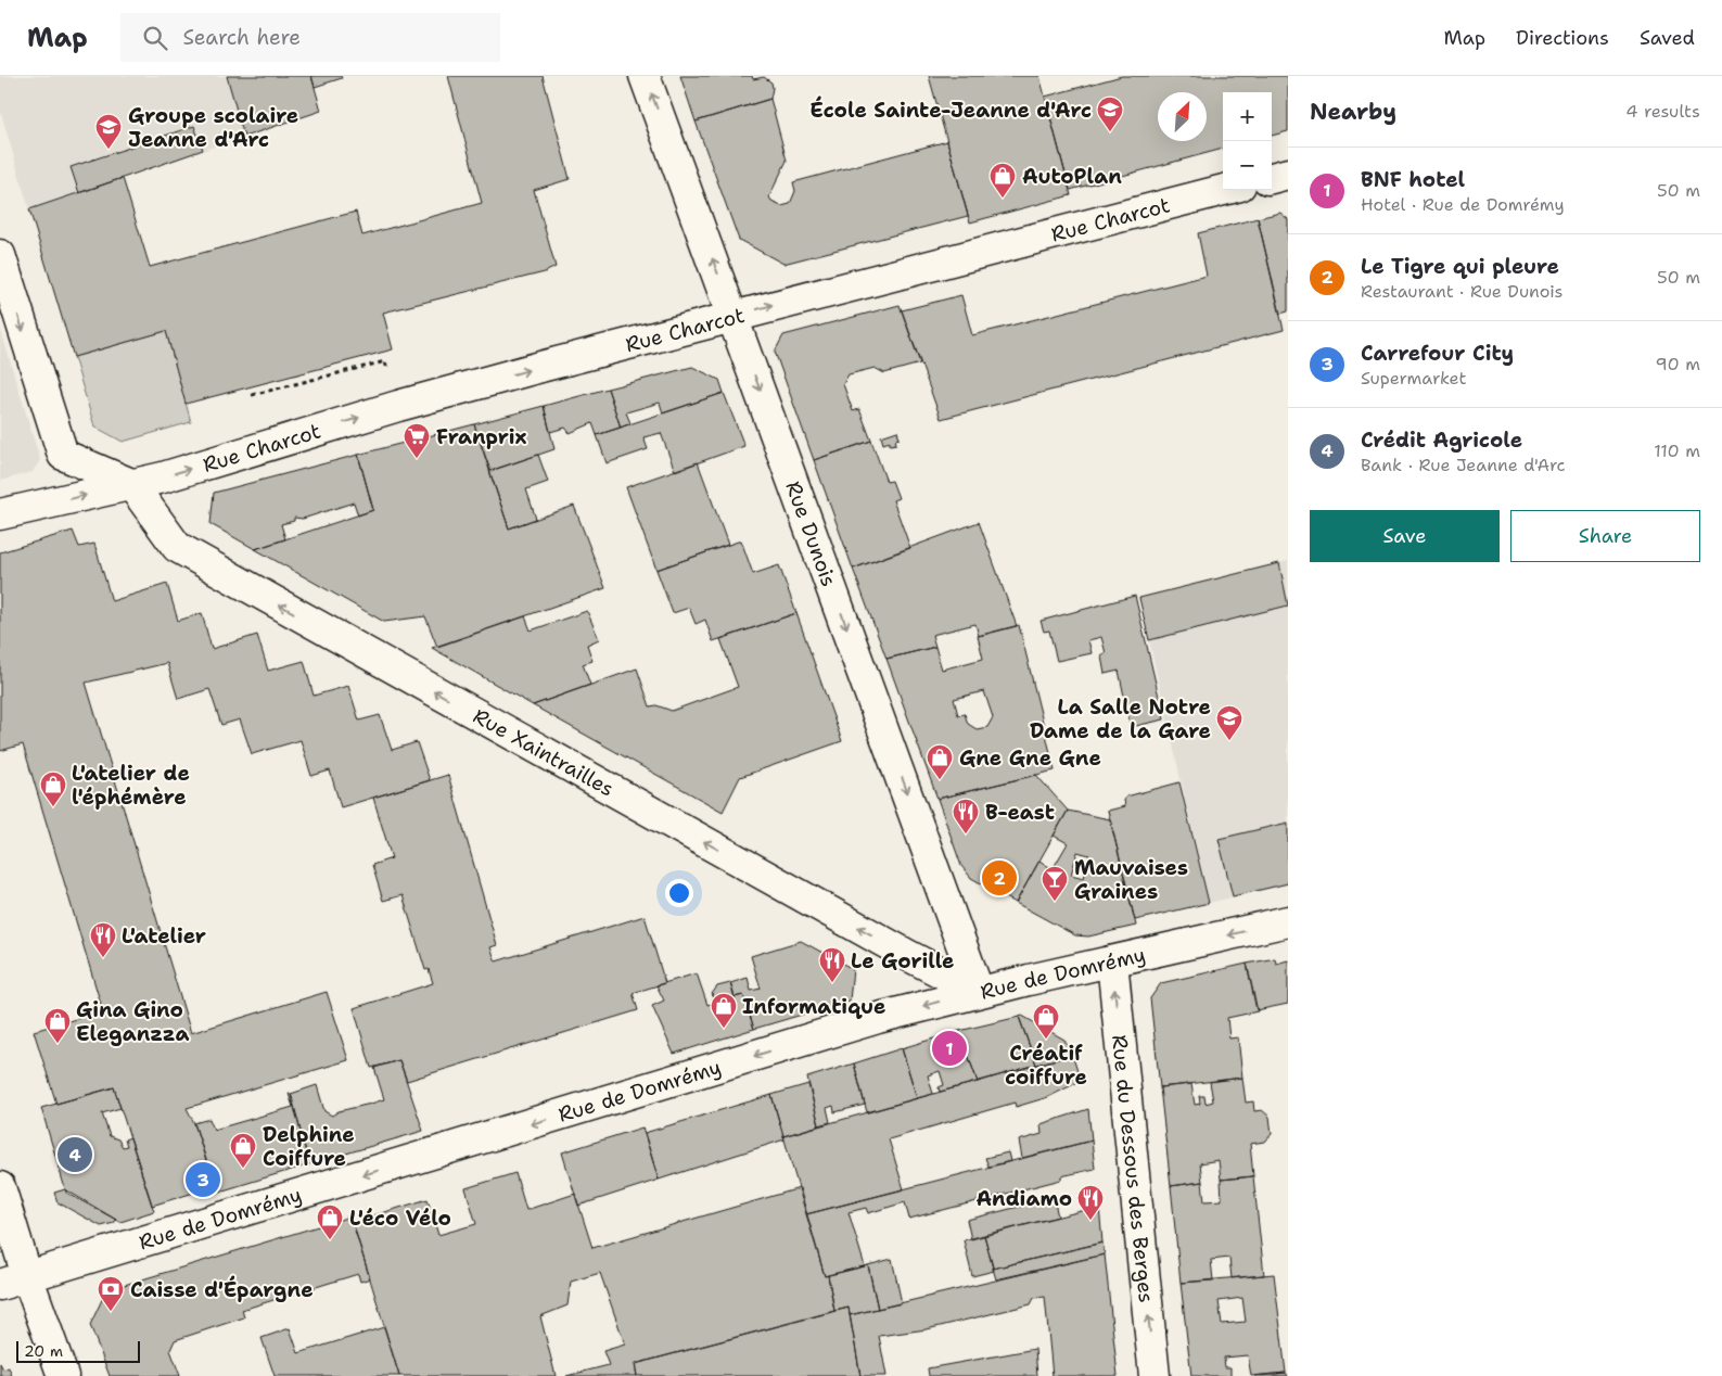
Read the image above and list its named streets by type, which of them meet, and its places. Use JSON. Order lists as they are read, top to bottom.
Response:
{
  "streets": {
    "street": [
      "Rue Charcot",
      "Rue Dunois",
      "Rue Xaintrailles",
      "Rue de Domrémy",
      "Rue du Dessous des Berges"
    ]
  },
  "crossings": [
    ["Rue Charcot", "Rue Dunois"],
    ["Rue Charcot", "Rue Xaintrailles"],
    ["Rue Dunois", "Rue Xaintrailles"],
    ["Rue Dunois", "Rue de Domrémy"],
    ["Rue Xaintrailles", "Rue de Domrémy"],
    ["Rue de Domrémy", "Rue du Dessous des Berges"]
  ],
  "one_way": [
    "Rue Charcot",
    "Rue Xaintrailles",
    "Rue de Domrémy",
    "Rue du Dessous des Berges"
  ],
  "places": {
    "school or university": ["École Sainte-Jeanne d'Arc", "Groupe scolaire Jeanne d'Arc", "La Salle Notre Dame de la Gare"],
    "shop": [
      "AutoPlan",
      "Gne Gne Gne",
      "L'atelier de l'éphémère",
      "Informatique",
      "Créatif coiffure",
      "Gina Gino Eleganzza",
      "Delphine Coiffure",
      "L'éco Vélo"
    ],
    "supermarket": ["Franprix"],
    "restaurant": [
      "B-east",
      "L'atelier",
      "Le Gorille",
      "Andiamo"
    ],
    "bar": ["Mauvaises Graines"],
    "bank": ["Caisse d'Épargne"]
  },
  "scale_bar": "20 m",
  "north": "top right",
  "page": {
    "header": "Map",
    "search": "Search here",
    "nav": ["Map", "Directions", "Saved"],
    "heading": ["Nearby", "4 results"],
    "map_buttons": ["+", "−"],
    "list": [
      {
        "mark": "1",
        "name": "BNF hotel",
        "note": "Hotel · Rue de Domrémy",
        "value": "50 m"
      },
      {
        "mark": "2",
        "name": "Le Tigre qui pleure",
        "note": "Restaurant · Rue Dunois",
        "value": "50 m"
      },
      {
        "mark": "3",
        "name": "Carrefour City",
        "note": "Supermarket",
        "value": "90 m"
      },
      {
        "mark": "4",
        "name": "Crédit Agricole",
        "note": "Bank · Rue Jeanne d'Arc",
        "value": "110 m"
      }
    ],
    "buttons": ["Save", "Share"],
    "pins": [
      "2",
      "1",
      "4",
      "3"
    ],
    "scale": "20 m"
  }
}
